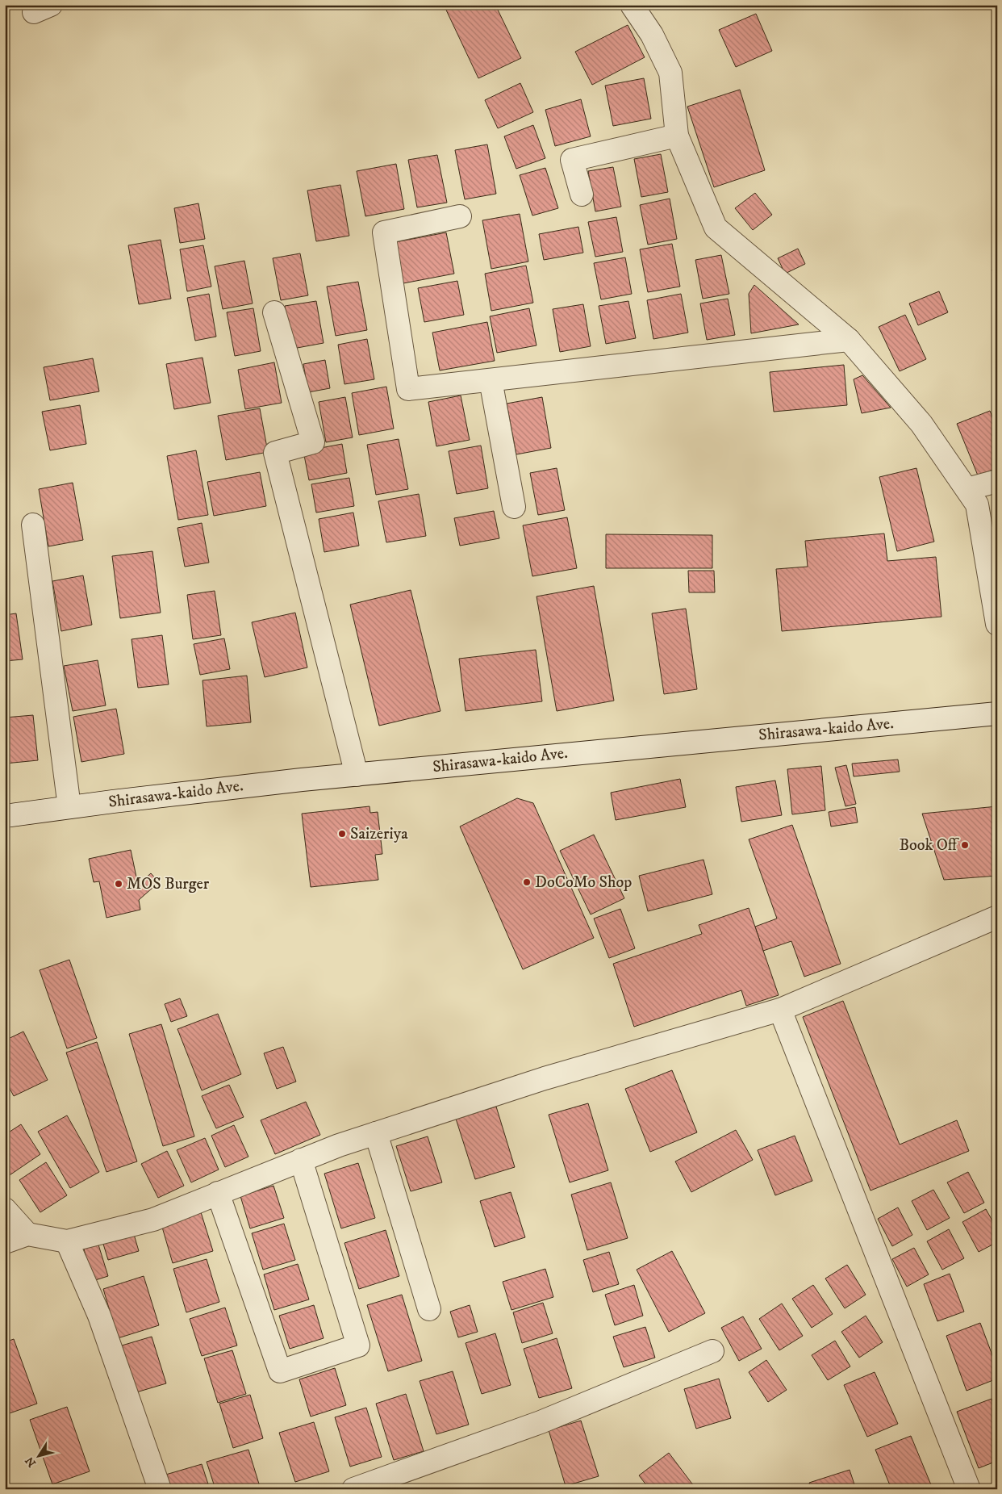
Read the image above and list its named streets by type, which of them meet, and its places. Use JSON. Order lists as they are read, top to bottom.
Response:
{
  "streets": {
    "street": ["Shirasawa-kaido Ave."]
  },
  "places": [
    "Saizeriya",
    "Book Off",
    "DoCoMo Shop",
    "MOS Burger"
  ],
  "north": "bottom left"
}
